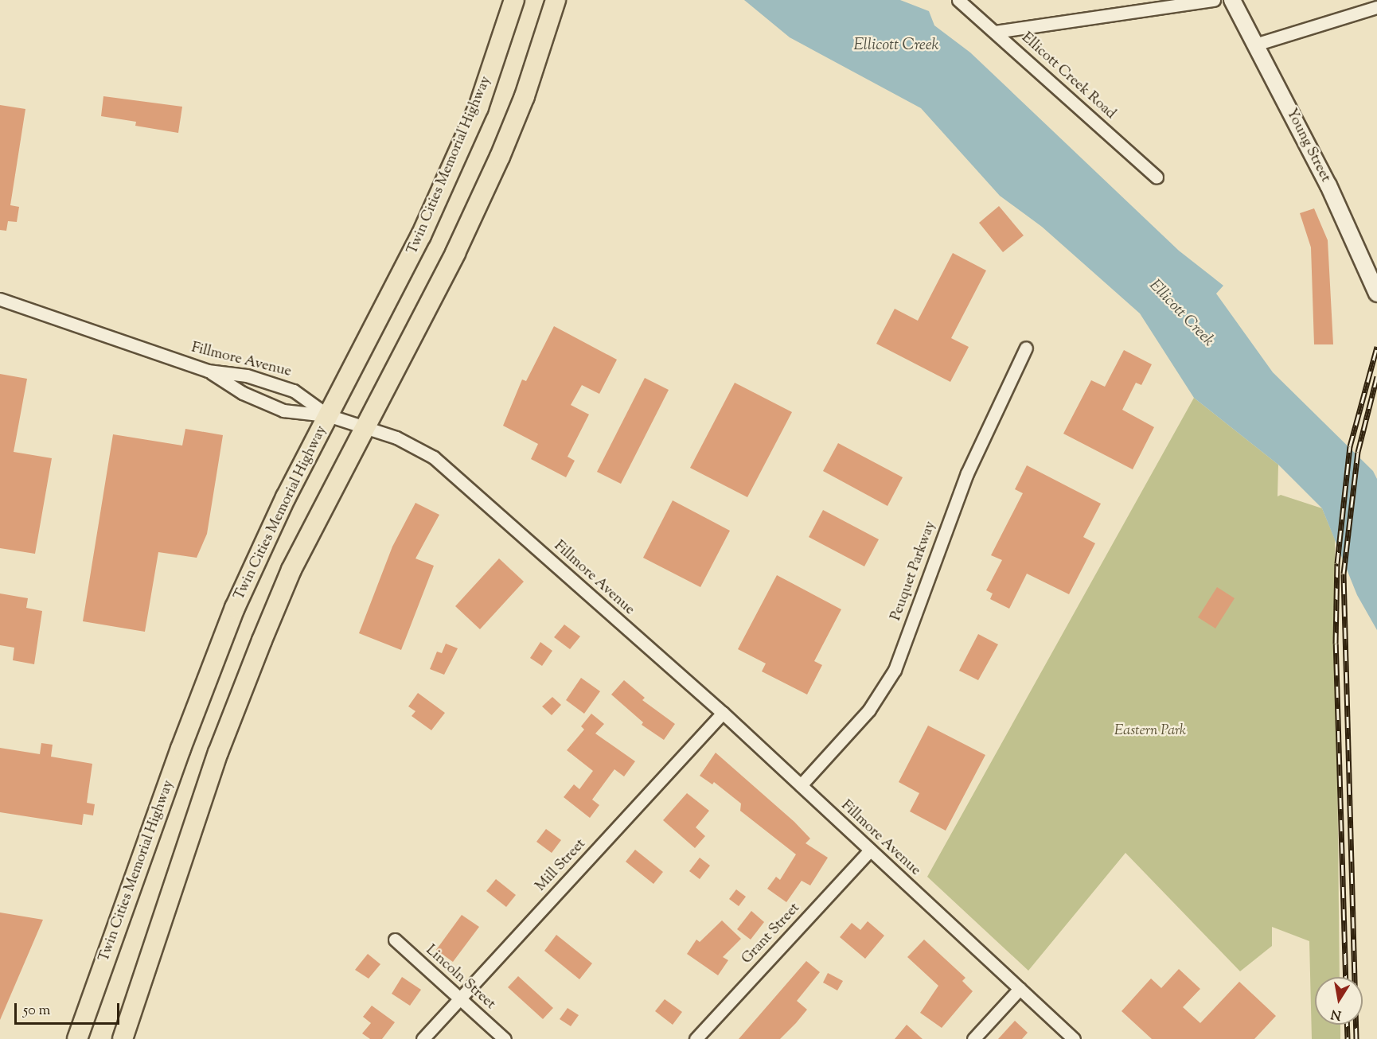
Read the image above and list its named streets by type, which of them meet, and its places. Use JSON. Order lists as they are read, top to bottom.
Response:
{
  "streets": {
    "main road": ["Twin Cities Memorial Highway"],
    "street": [
      "Ellicott Creek Road",
      "Young Street",
      "Fillmore Avenue",
      "Peuquet Parkway",
      "Mill Street",
      "Grant Street",
      "Lincoln Street"
    ]
  },
  "crossings": [
    ["Twin Cities Memorial Highway", "Fillmore Avenue"],
    ["Fillmore Avenue", "Peuquet Parkway"],
    ["Fillmore Avenue", "Mill Street"],
    ["Fillmore Avenue", "Grant Street"],
    ["Mill Street", "Lincoln Street"]
  ],
  "water": ["Ellicott Creek"],
  "parks": ["Eastern Park"],
  "scale_bar": "50 m",
  "north": "bottom"
}
